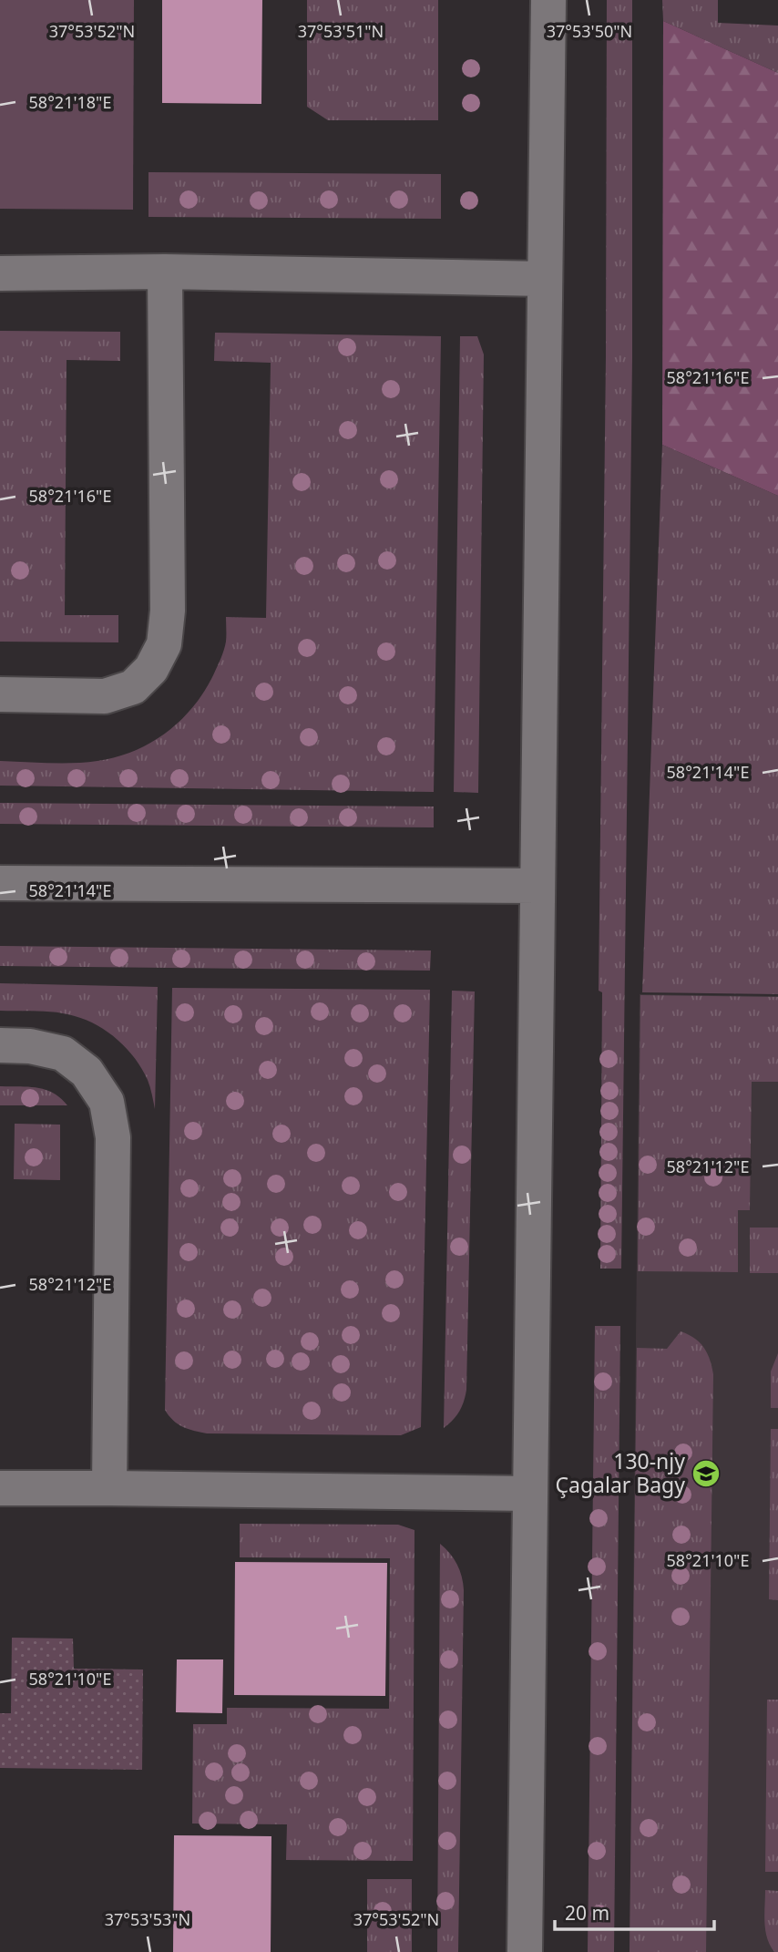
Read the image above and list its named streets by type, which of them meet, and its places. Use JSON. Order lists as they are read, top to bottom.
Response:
{
  "places": {
    "school or university": ["130-njy Çagalar Bagy"]
  },
  "scale_bar": "20 m",
  "coordinates": [
    "37°53'52\"N",
    "37°53'51\"N",
    "37°53'50\"N",
    "58°21'18\"E",
    "58°21'16\"E",
    "58°21'14\"E",
    "58°21'12\"E",
    "58°21'10\"E",
    "37°53'53\"N"
  ]
}
